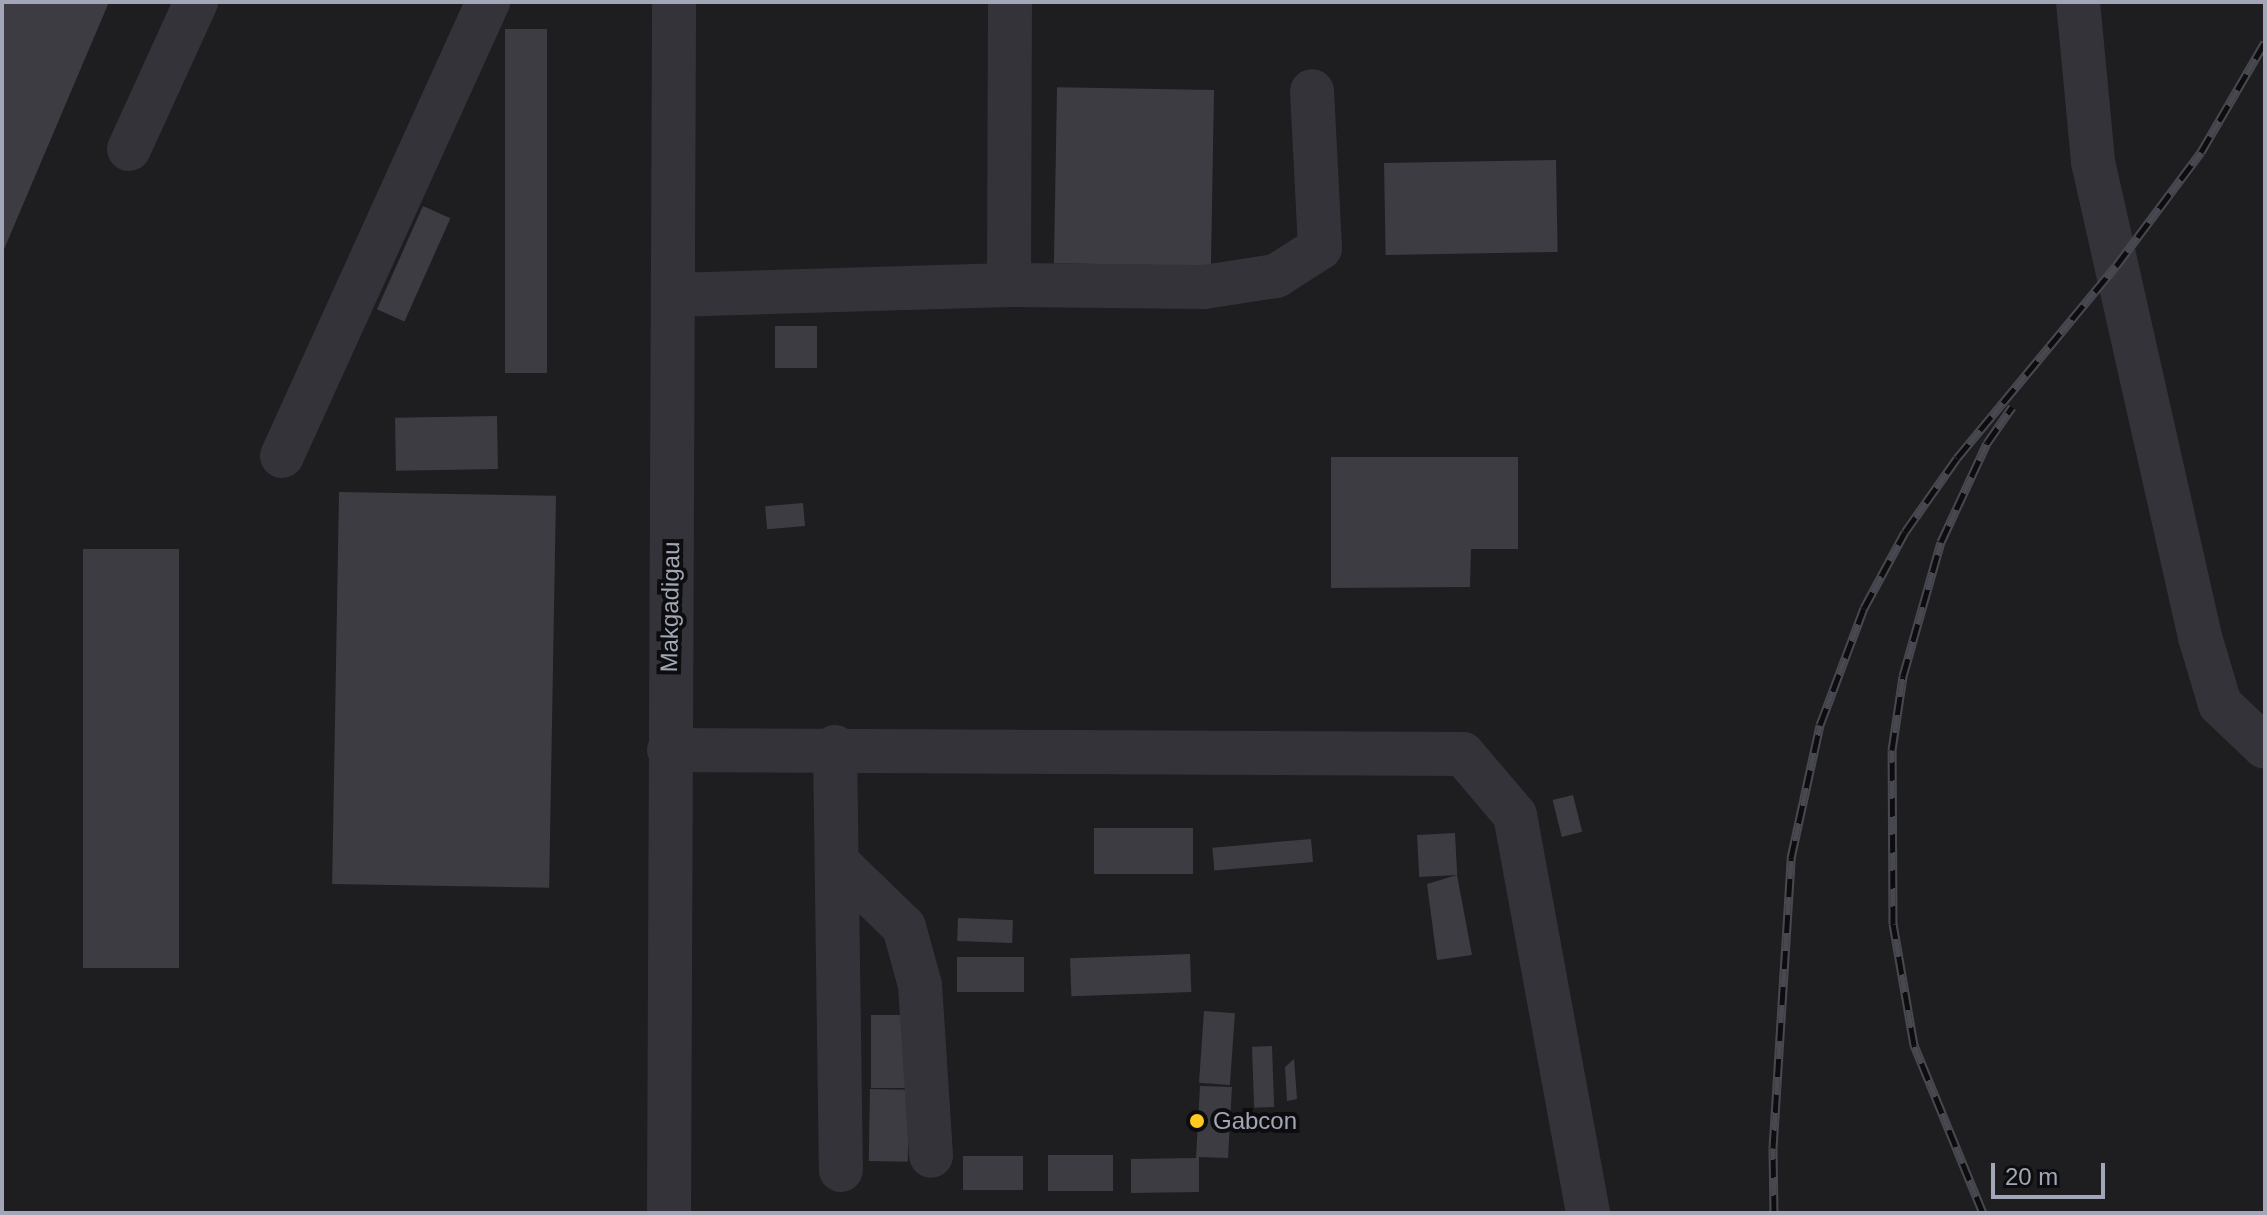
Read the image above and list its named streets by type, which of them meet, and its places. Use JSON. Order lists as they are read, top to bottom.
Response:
{
  "streets": {
    "street": ["Makgadigau"]
  },
  "places": ["Gabcon"],
  "scale_bar": "20 m"
}
